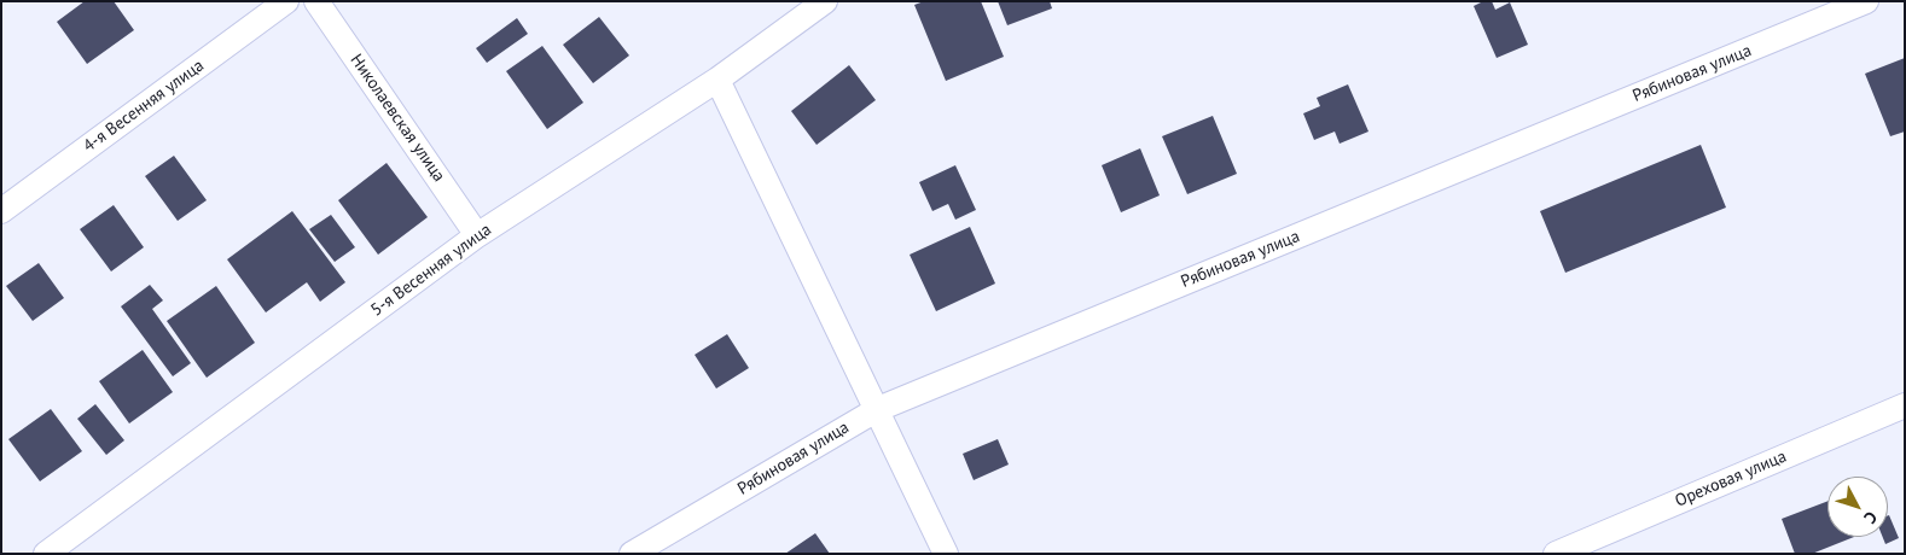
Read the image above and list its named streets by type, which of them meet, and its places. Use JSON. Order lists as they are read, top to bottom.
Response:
{
  "streets": {
    "street": [
      "Рябиновая улица",
      "4-я Весенняя улица",
      "Николаевская улица",
      "5-я Весенняя улица",
      "Ореховая улица"
    ]
  },
  "crossings": [
    ["Николаевская улица", "5-я Весенняя улица"]
  ],
  "north": "bottom right"
}
